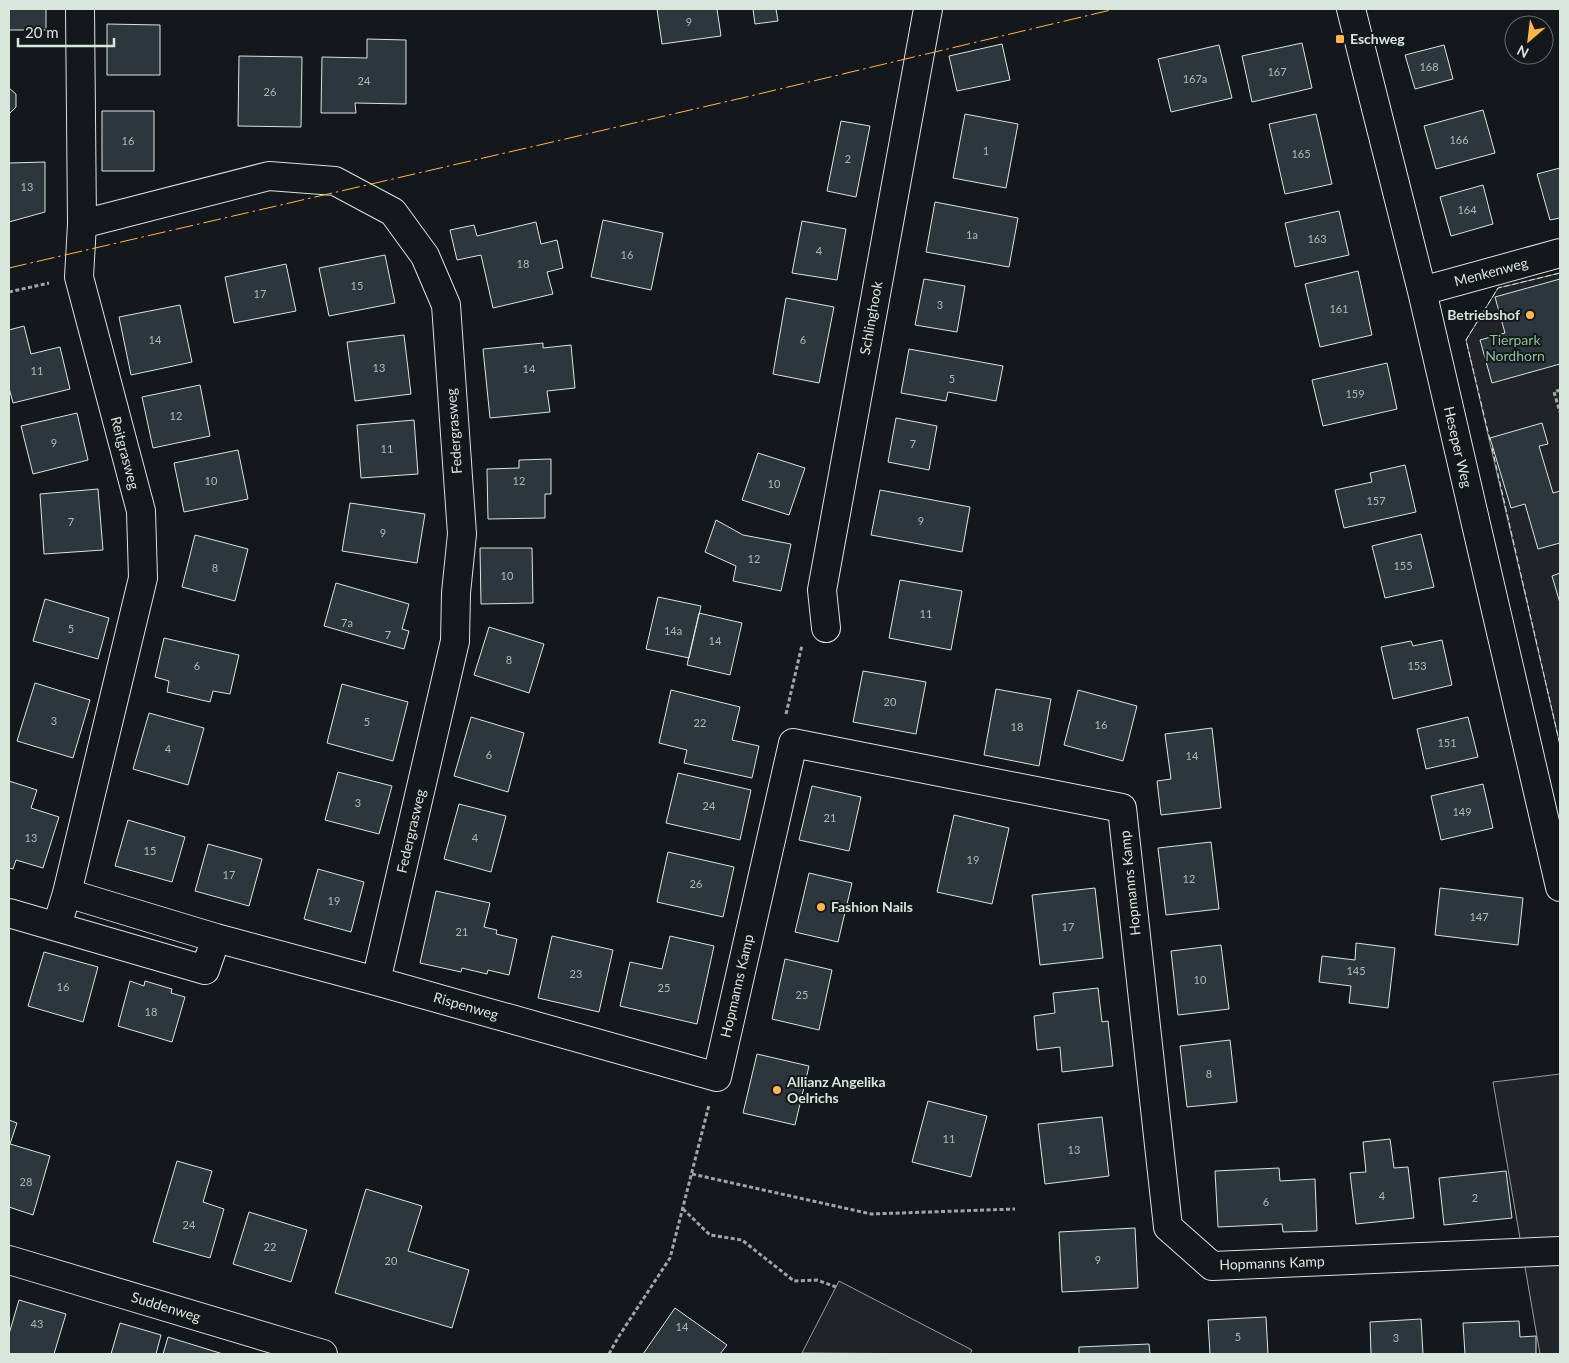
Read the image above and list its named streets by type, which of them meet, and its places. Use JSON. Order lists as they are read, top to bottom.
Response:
{
  "streets": {
    "street": [
      "Menkenweg",
      "Schlinghook",
      "Federgrasweg",
      "Heseper Weg",
      "Reitgrasweg",
      "Hopmanns Kamp",
      "Rispenweg",
      "Suddenweg"
    ]
  },
  "crossings": [
    ["Menkenweg", "Heseper Weg"],
    ["Federgrasweg", "Reitgrasweg"],
    ["Federgrasweg", "Rispenweg"],
    ["Reitgrasweg", "Rispenweg"],
    ["Hopmanns Kamp", "Rispenweg"]
  ],
  "parks": ["Tierpark Nordhorn"],
  "places": {
    "transit": ["Eschweg"],
    "other": ["Betriebshof", "Fashion Nails", "Allianz Angelika Oelrichs"]
  },
  "house_numbers": [
    "9",
    "168",
    "167",
    "167a",
    "24",
    "26",
    "166",
    "16",
    "1",
    "165",
    "2",
    "13",
    "164",
    "1a",
    "163",
    "4",
    "16",
    "18",
    "15",
    "17",
    "3",
    "161",
    "14",
    "6",
    "13",
    "14",
    "11",
    "5",
    "159",
    "12",
    "9",
    "7",
    "11",
    "10",
    "12",
    "10",
    "157",
    "9",
    "7",
    "9",
    "12",
    "155",
    "8",
    "10",
    "11",
    "7a",
    "5",
    "14a",
    "7",
    "14",
    "8",
    "6",
    "153",
    "20",
    "3",
    "5",
    "22",
    "16",
    "18",
    "151",
    "4",
    "6",
    "14",
    "3",
    "24",
    "149",
    "21",
    "13",
    "4",
    "15",
    "19",
    "17",
    "12",
    "26",
    "19",
    "147",
    "17",
    "21",
    "145",
    "23",
    "10",
    "16",
    "25",
    "25",
    "18",
    "8",
    "11",
    "13",
    "28",
    "4",
    "2",
    "6",
    "24",
    "22",
    "9",
    "20",
    "43",
    "14",
    "5",
    "3"
  ],
  "scale_bar": "20 m",
  "north": "bottom left"
}
